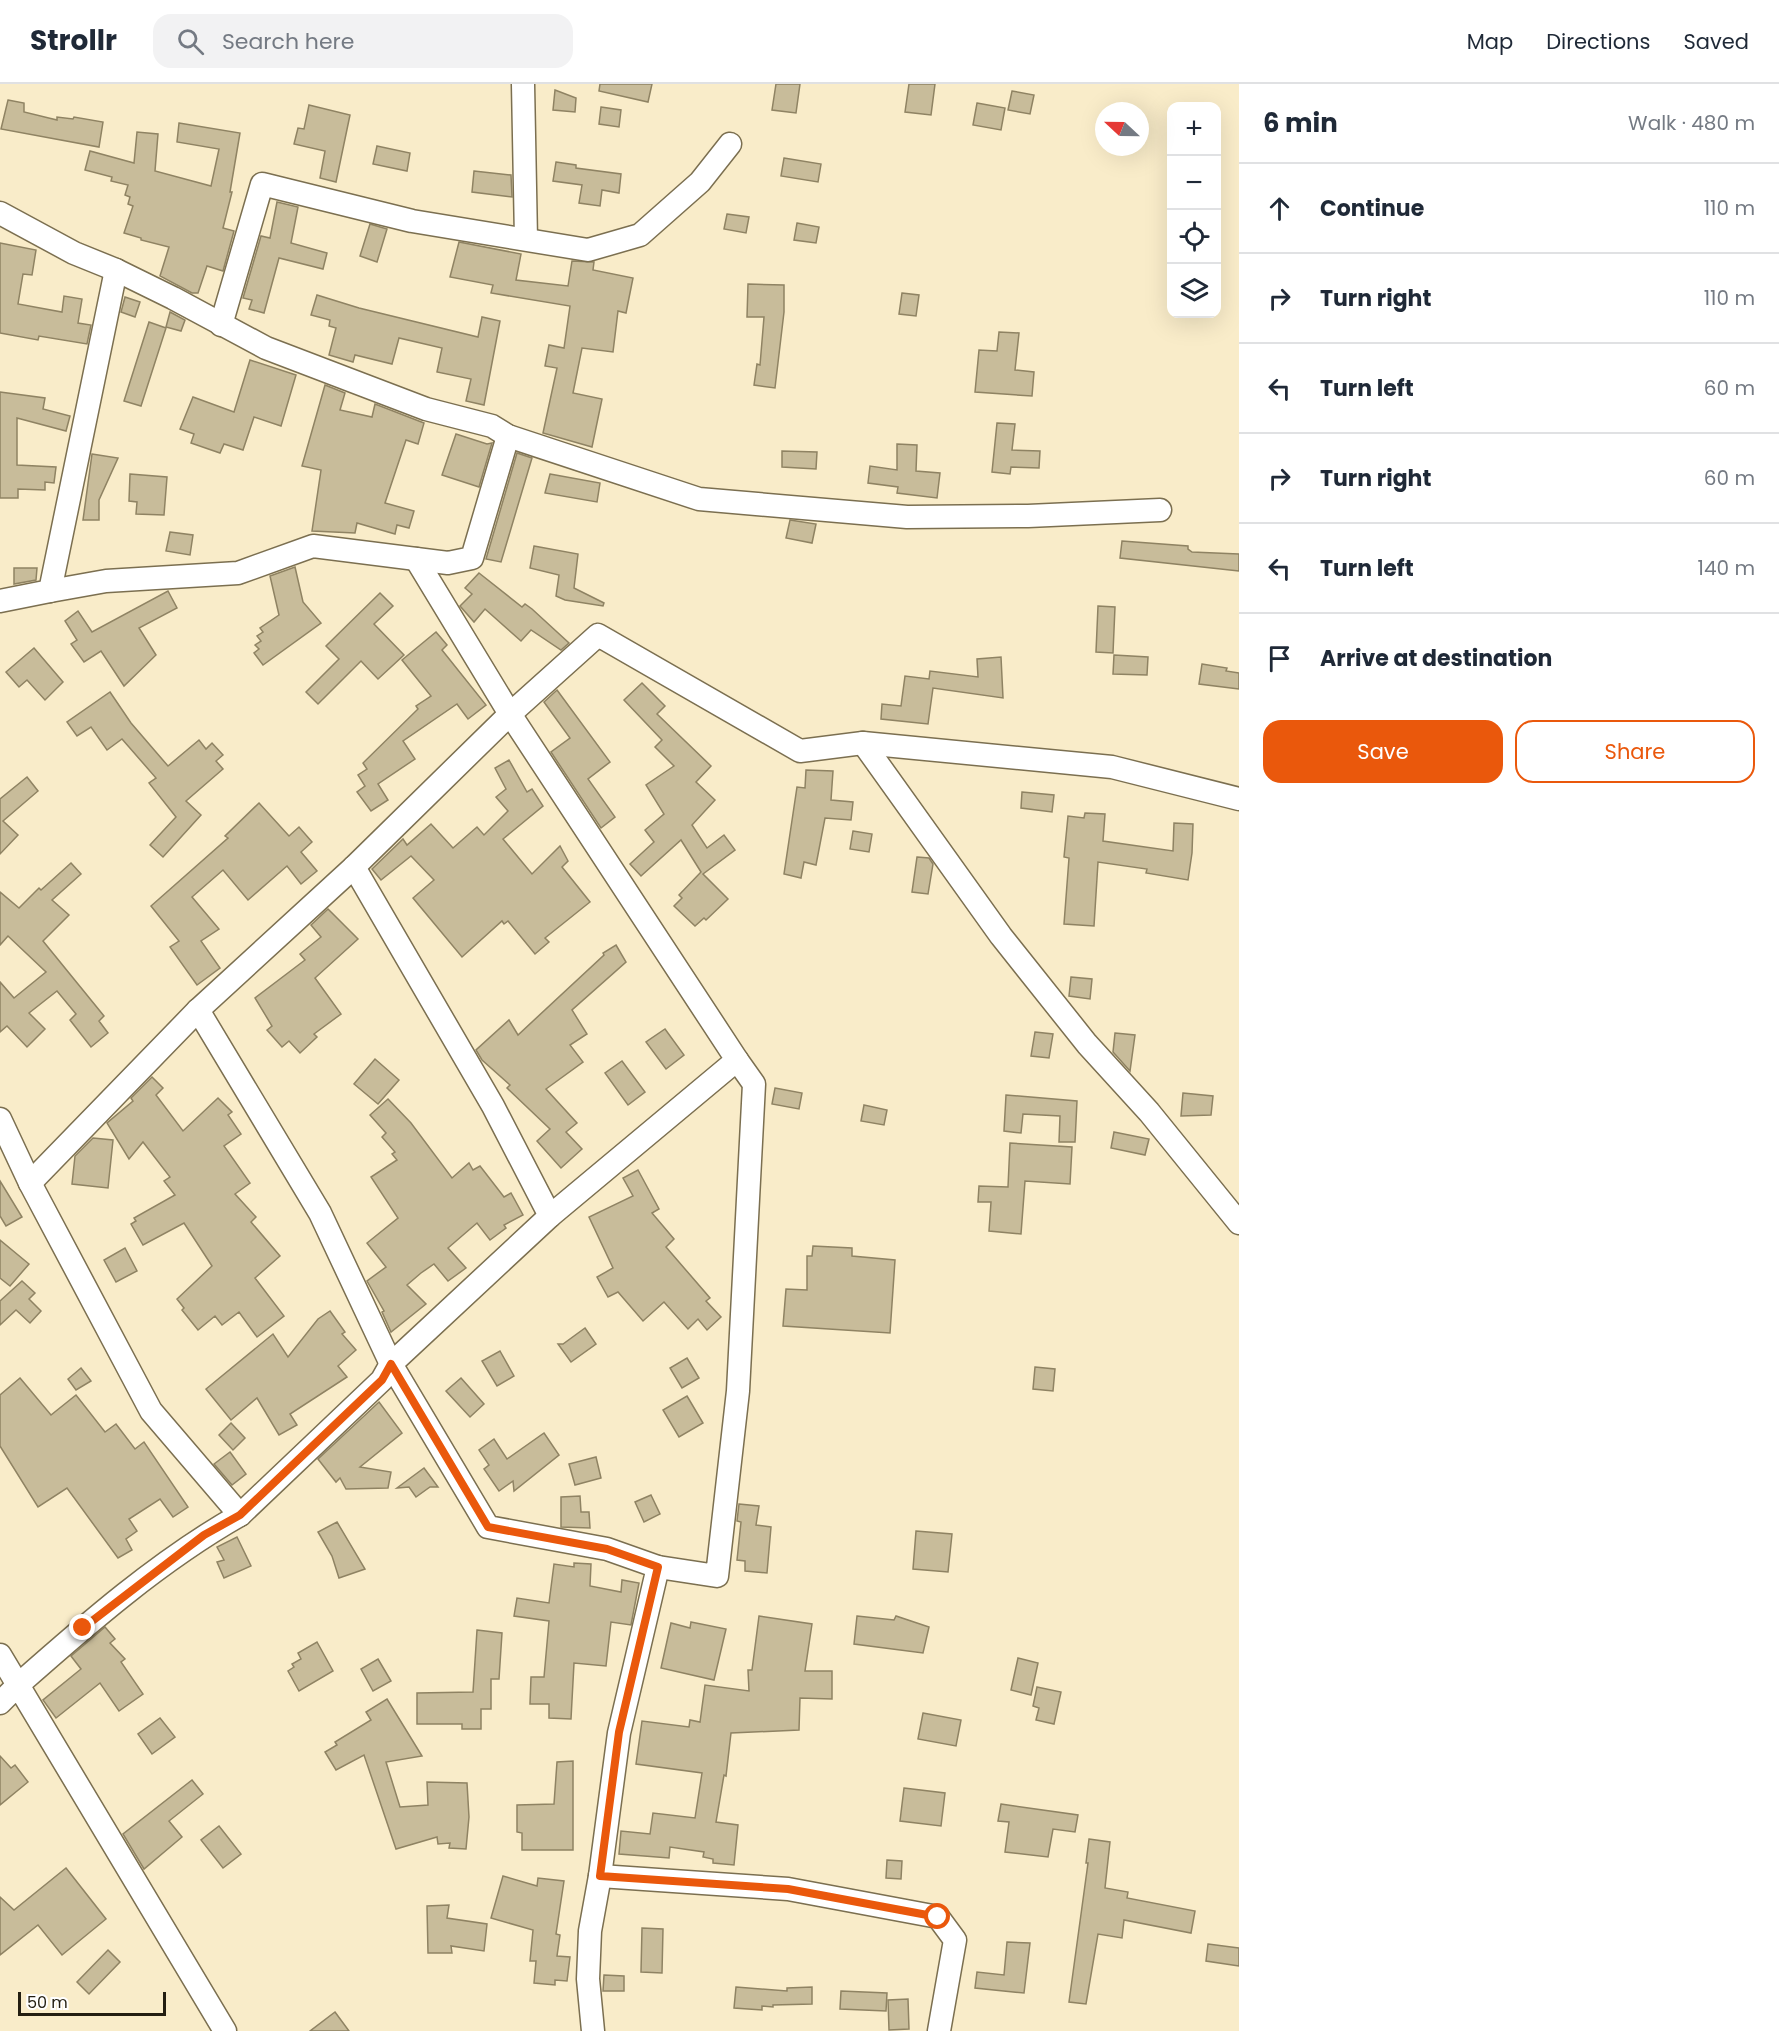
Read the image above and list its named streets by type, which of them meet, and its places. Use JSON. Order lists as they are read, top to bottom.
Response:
{
  "scale_bar": "50 m",
  "north": "left",
  "page": {
    "header": "Strollr",
    "search": "Search here",
    "nav": ["Map", "Directions", "Saved"],
    "heading": ["6 min", "Walk · 480 m"],
    "map_buttons": ["+", "−"],
    "list": [
      ["Continue", "110 m"],
      ["Turn right", "110 m"],
      ["Turn left", "60 m"],
      ["Turn right", "60 m"],
      ["Turn left", "140 m"],
      "Arrive at destination"
    ],
    "buttons": ["Save", "Share"],
    "scale": "50 m"
  }
}
